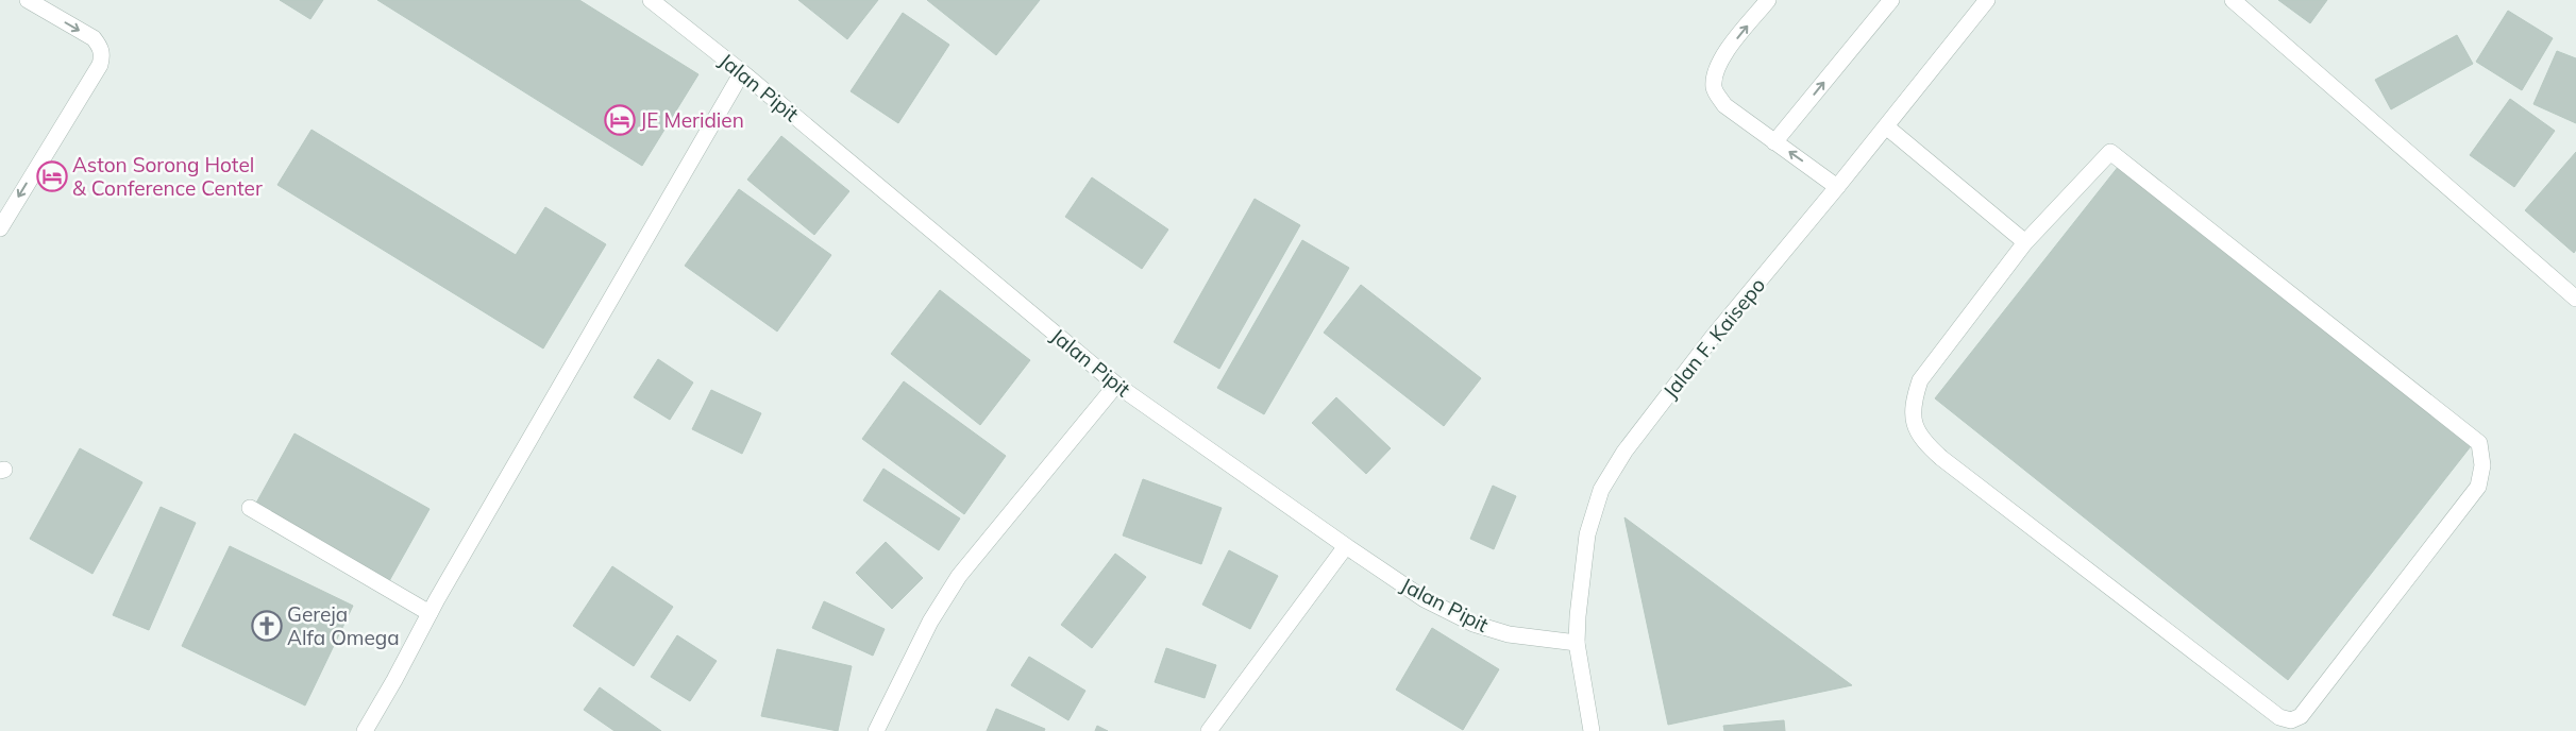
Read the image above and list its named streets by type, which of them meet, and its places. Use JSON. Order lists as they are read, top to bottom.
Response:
{
  "streets": {
    "street": ["Jalan Pipit", "Jalan F. Kaisepo"]
  },
  "crossings": [
    ["Jalan Pipit", "Jalan F. Kaisepo"]
  ],
  "places": {
    "hotel": ["JE Meridien", "Aston Sorong Hotel & Conference Center"],
    "church": ["Gereja Alfa Omega"]
  }
}
